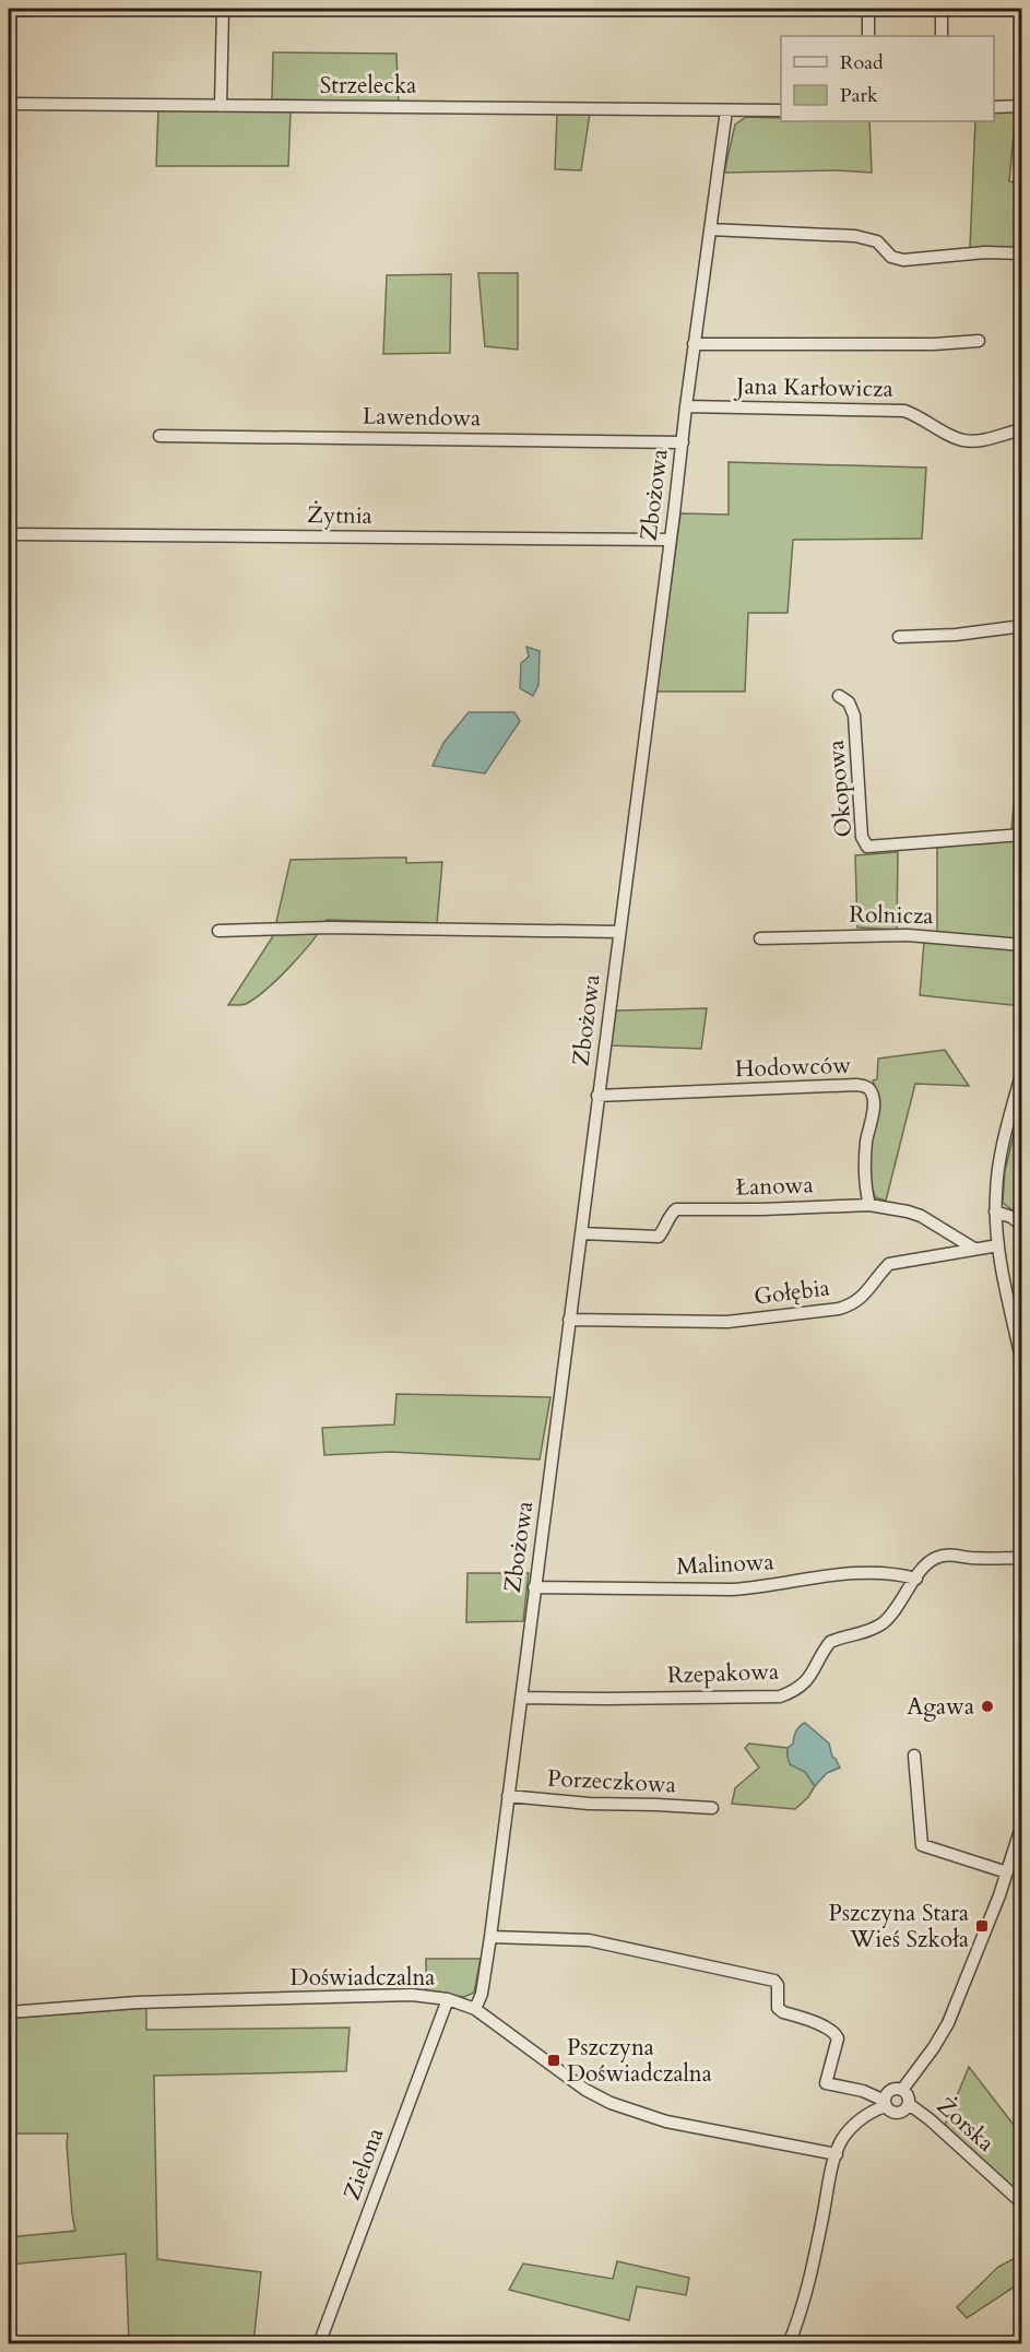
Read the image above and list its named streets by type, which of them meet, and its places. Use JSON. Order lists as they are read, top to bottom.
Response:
{
  "streets": {
    "street": [
      "Strzelecka",
      "Jana Karłowicza",
      "Lawendowa",
      "Zbożowa",
      "Żytnia",
      "Okopowa",
      "Rolnicza",
      "Hodowców",
      "Łanowa",
      "Gołębia",
      "Malinowa",
      "Rzepakowa",
      "Porzeczkowa",
      "Doświadczalna",
      "Żorska",
      "Zielona"
    ]
  },
  "crossings": [
    ["Strzelecka", "Zbożowa"],
    ["Jana Karłowicza", "Zbożowa"],
    ["Lawendowa", "Zbożowa"],
    ["Zbożowa", "Żytnia"],
    ["Zbożowa", "Hodowców"],
    ["Zbożowa", "Łanowa"],
    ["Zbożowa", "Gołębia"],
    ["Zbożowa", "Malinowa"],
    ["Zbożowa", "Rzepakowa"],
    ["Zbożowa", "Porzeczkowa"],
    ["Zbożowa", "Doświadczalna"],
    ["Hodowców", "Łanowa"],
    ["Łanowa", "Gołębia"],
    ["Malinowa", "Rzepakowa"],
    ["Doświadczalna", "Zielona"]
  ],
  "places": {
    "other": ["Agawa"],
    "transit": ["Pszczyna Stara Wieś Szkoła", "Pszczyna Doświadczalna"]
  },
  "legend": ["Road", "Park"]
}
